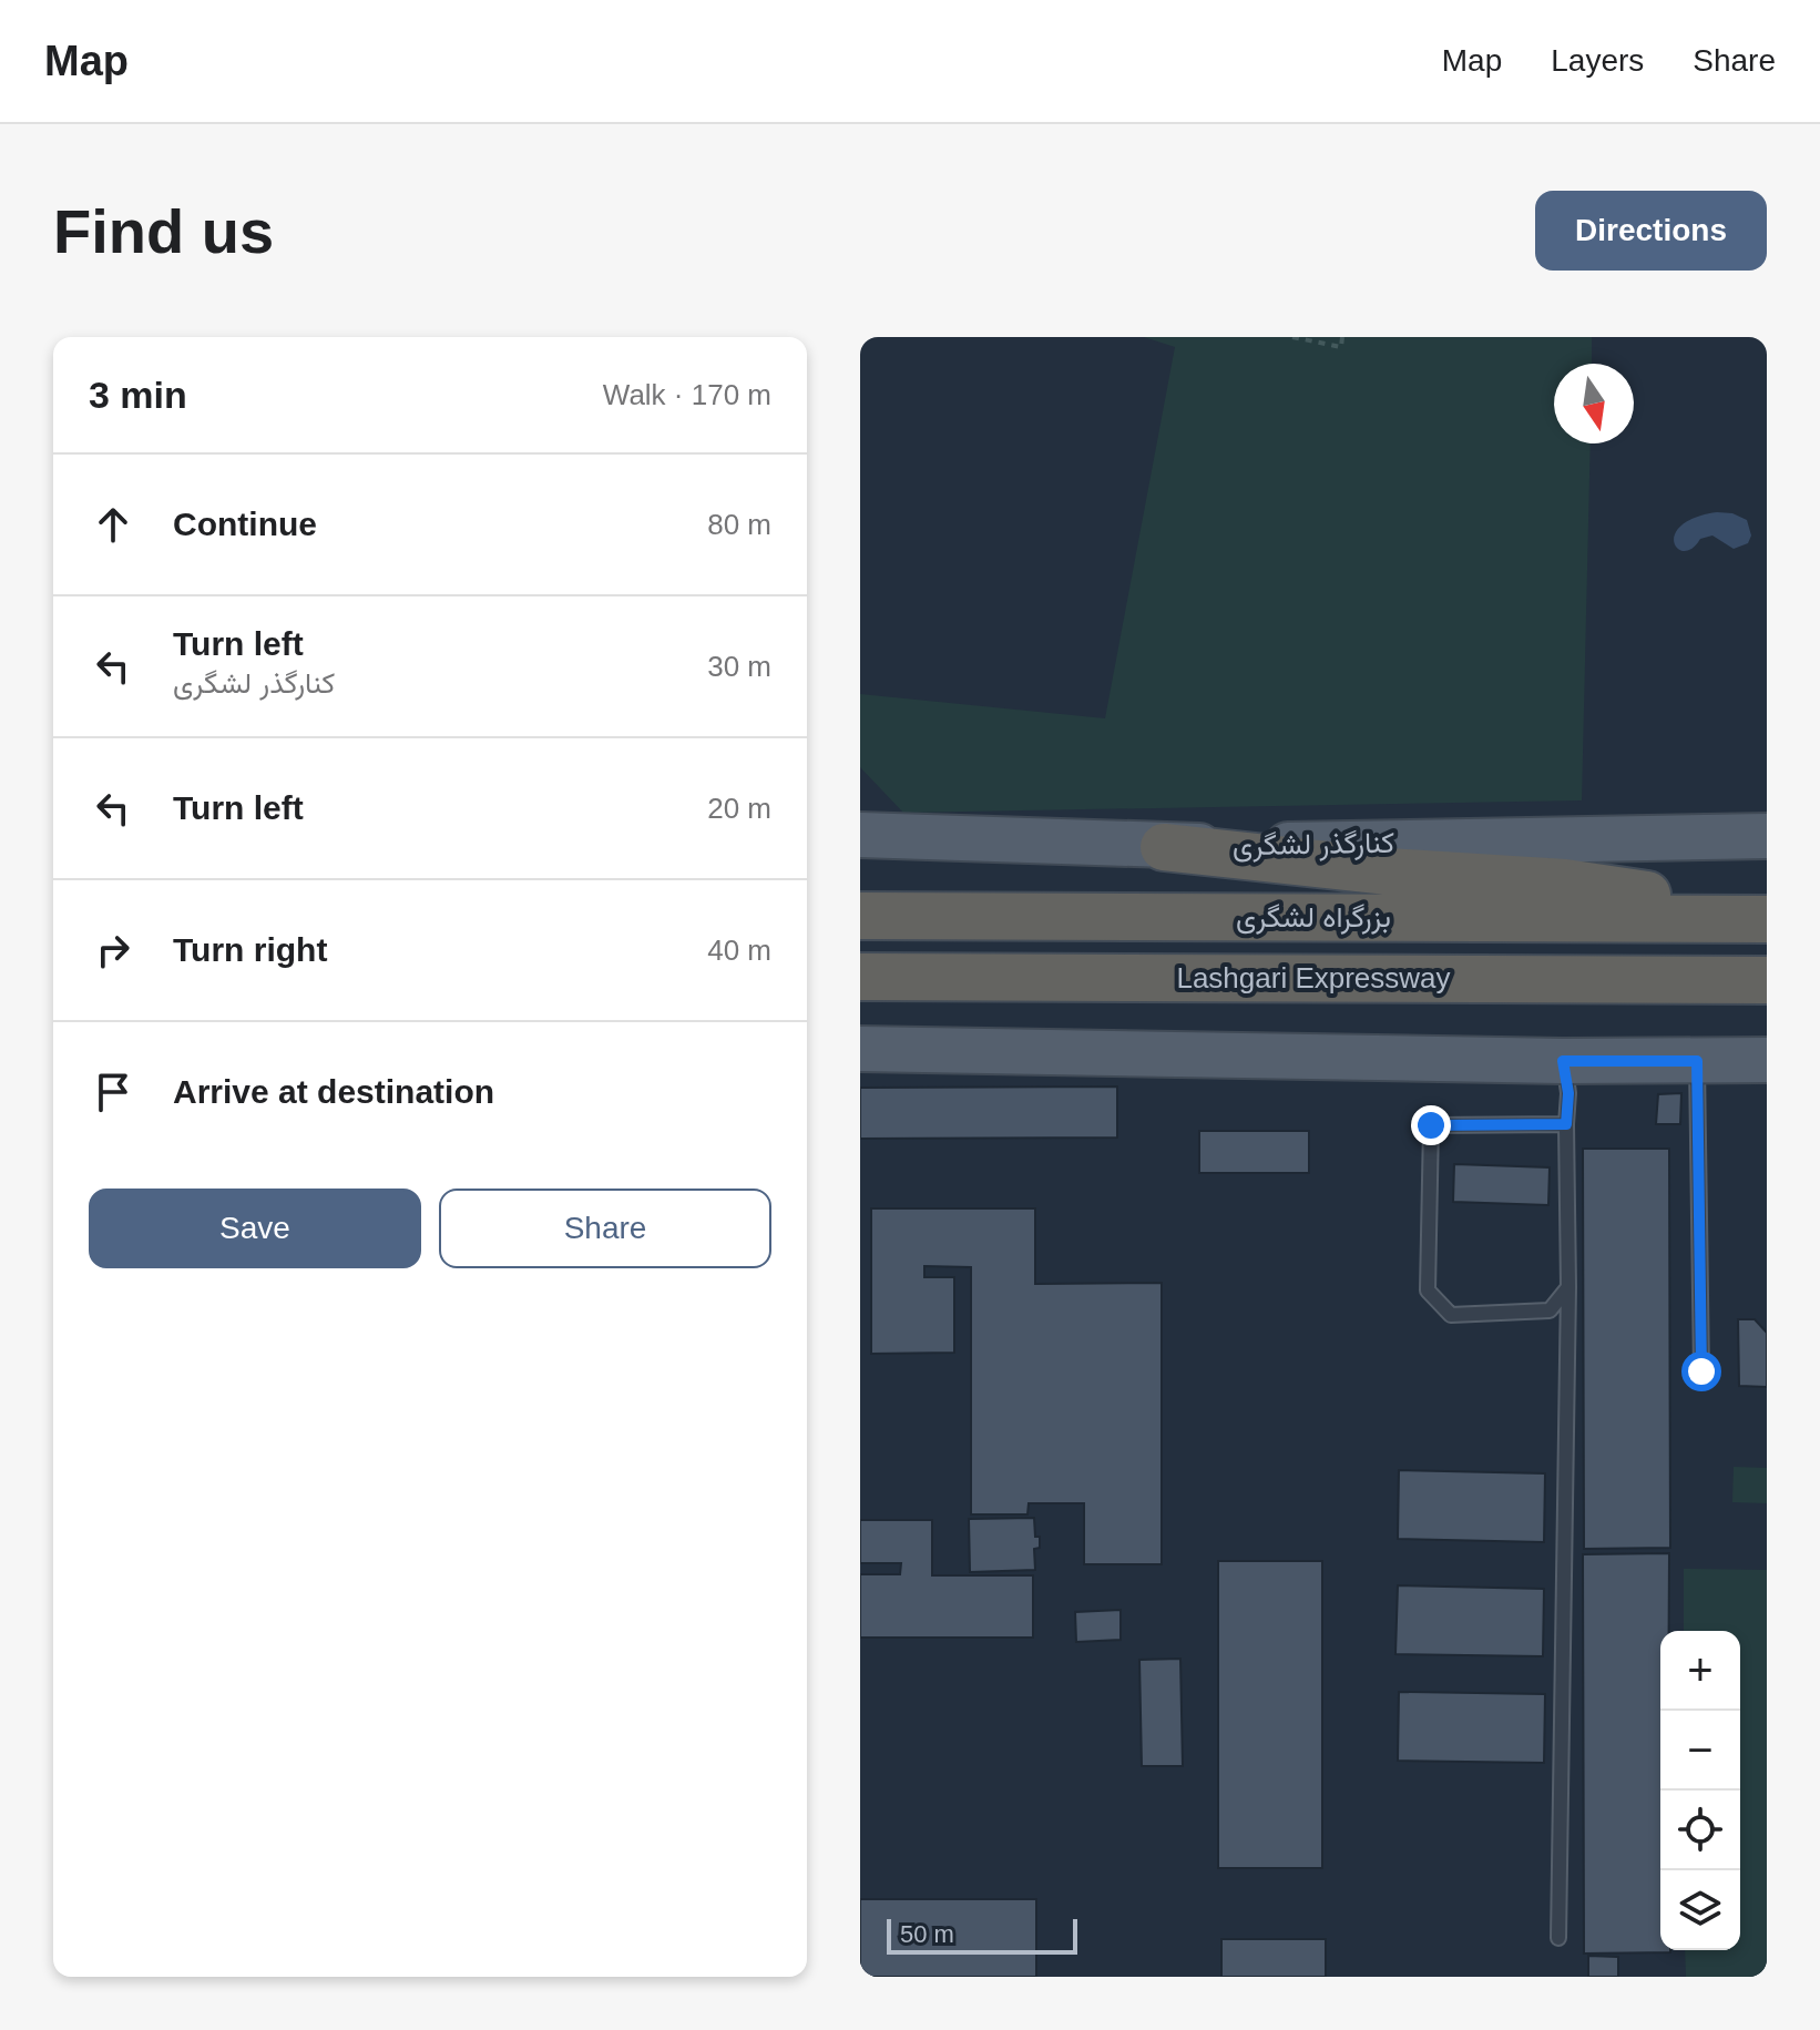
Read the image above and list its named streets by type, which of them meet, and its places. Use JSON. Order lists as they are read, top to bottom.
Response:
{
  "streets": {
    "highway": ["بزرگراه لشگری", "Lashgari Expressway"],
    "main road": ["کنارگذر لشگری"]
  },
  "scale_bar": "50 m",
  "north": "bottom",
  "page": {
    "header": "Map",
    "nav": ["Map", "Layers", "Share"],
    "buttons": [
      "Directions",
      ["Save", "Share"]
    ],
    "title": "Find us",
    "heading": ["3 min", "Walk · 170 m"],
    "list": [
      ["Continue", "80 m"],
      ["Turn left", "کنارگذر لشگری", "30 m"],
      ["Turn left", "20 m"],
      ["Turn right", "40 m"],
      "Arrive at destination"
    ],
    "map_buttons": ["+", "−"],
    "scale": "50 m"
  }
}
